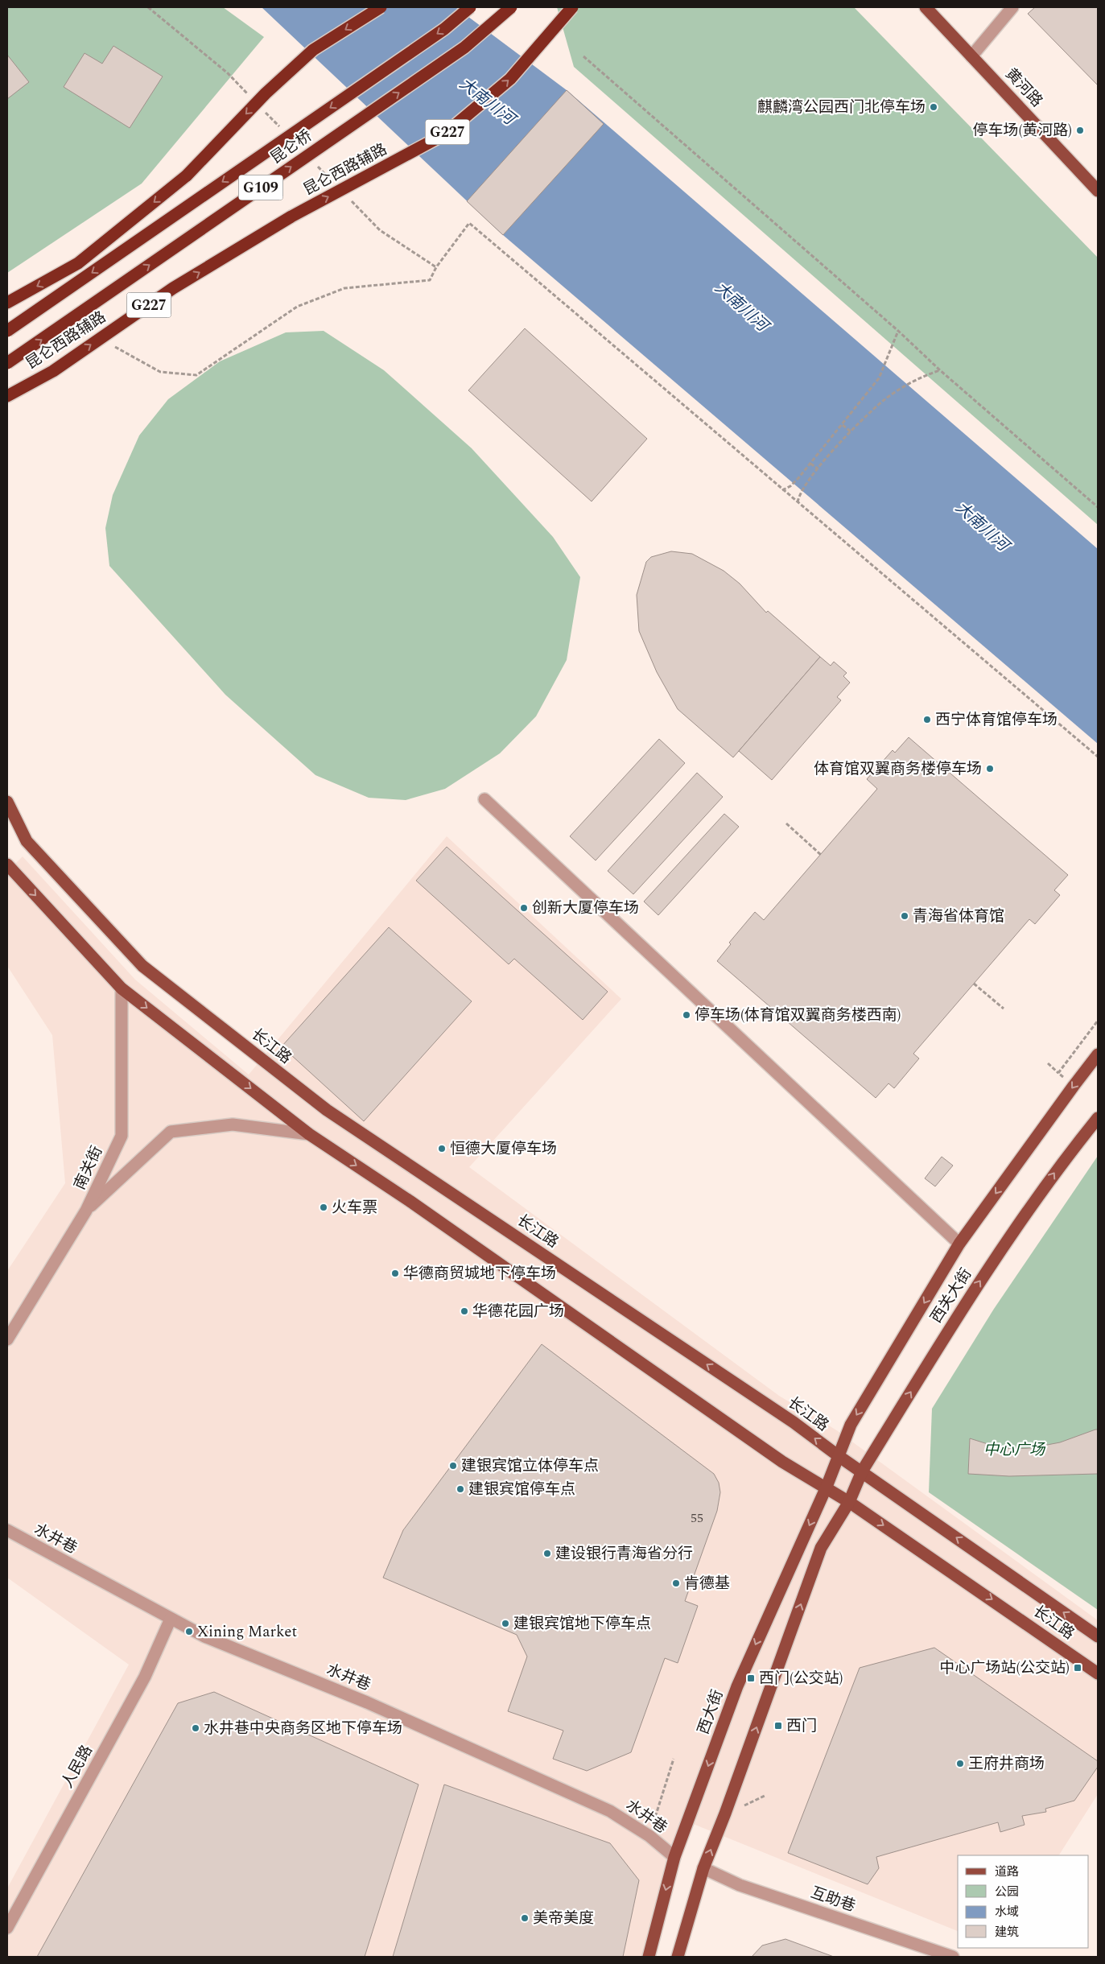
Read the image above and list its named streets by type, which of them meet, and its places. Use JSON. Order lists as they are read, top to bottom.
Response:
{
  "streets": {
    "highway": [
      "G227",
      "昆仑桥",
      "昆仑西路辅路",
      "G109"
    ],
    "main road": [
      "黄河路",
      "长江路",
      "西关大街",
      "西大街"
    ],
    "street": [
      "南关街",
      "水井巷",
      "人民路",
      "互助巷"
    ]
  },
  "crossings": [
    ["长江路", "南关街"],
    ["长江路", "西关大街"],
    ["长江路", "西大街"],
    ["水井巷", "西大街"],
    ["水井巷", "人民路"]
  ],
  "one_way": ["西关大街"],
  "water": ["大南川河"],
  "parks": ["中心广场"],
  "places": {
    "other": [
      "麒麟湾公园西门北停车场",
      "停车场(黄河路)",
      "西宁体育馆停车场",
      "体育馆双翼商务楼停车场",
      "创新大厦停车场",
      "青海省体育馆",
      "停车场(体育馆双翼商务楼西南)",
      "恒德大厦停车场",
      "火车票",
      "华德商贸城地下停车场",
      "华德花园广场",
      "建银宾馆立体停车点",
      "建银宾馆停车点",
      "建设银行青海省分行",
      "肯德基",
      "建银宾馆地下停车点",
      "Xining Market",
      "水井巷中央商务区地下停车场",
      "王府井商场",
      "美帝美度"
    ],
    "transit": ["中心广场站(公交站)", "西门(公交站)", "西门"]
  },
  "house_numbers": ["55"],
  "legend": [
    "道路",
    "公园",
    "水域",
    "建筑"
  ]
}
